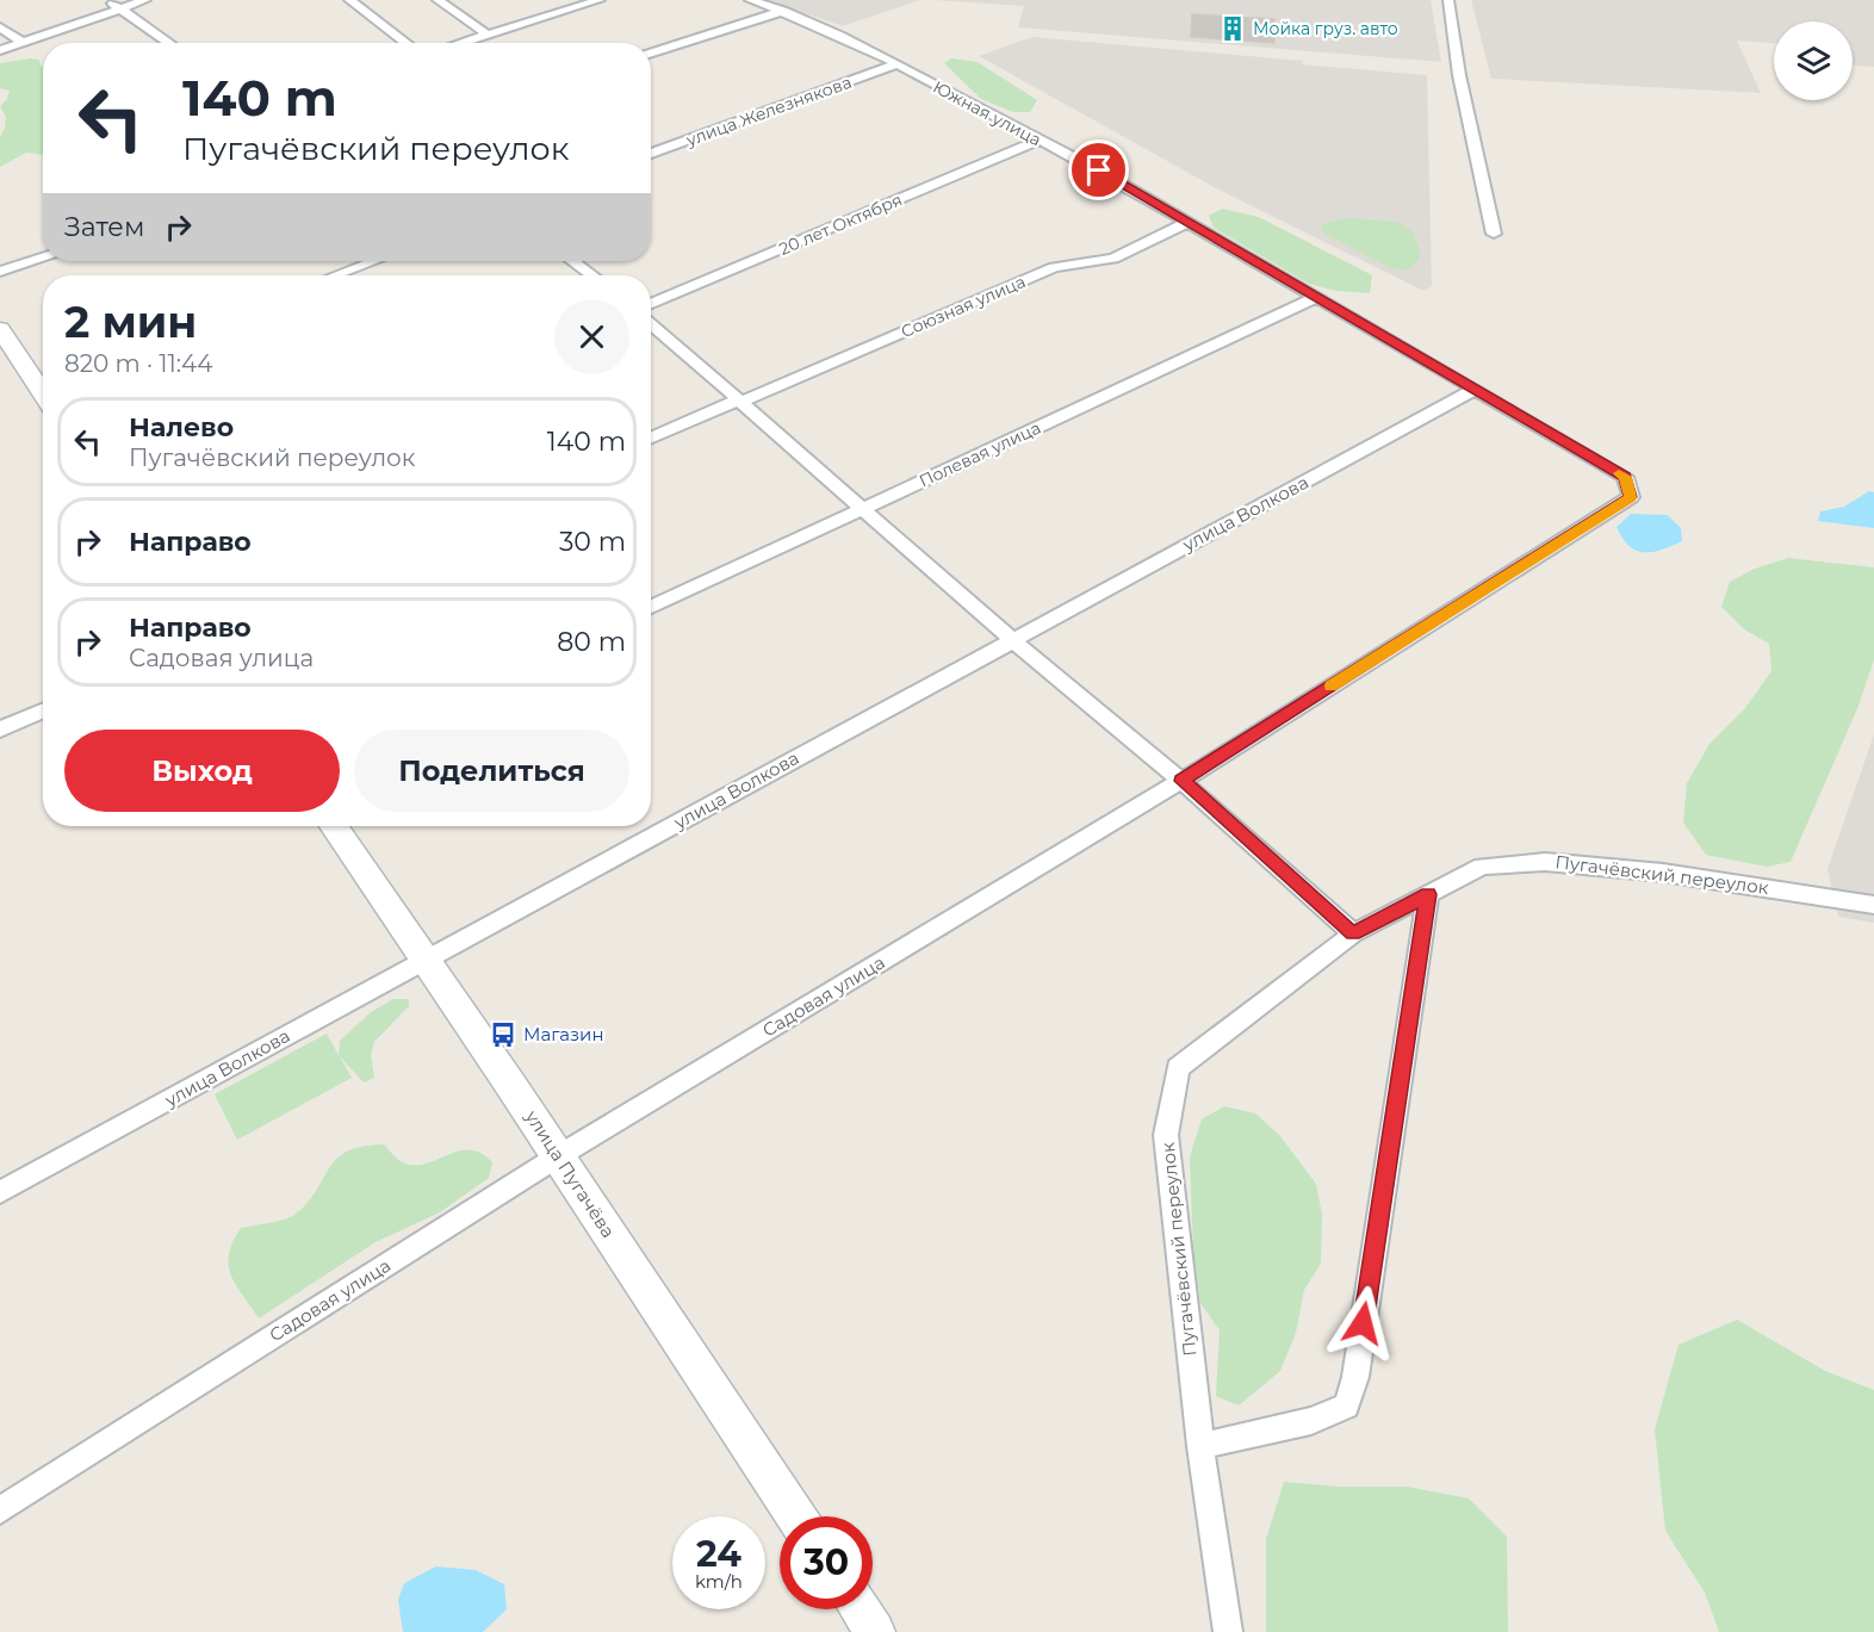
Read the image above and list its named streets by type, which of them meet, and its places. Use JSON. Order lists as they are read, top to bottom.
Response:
{
  "streets": {
    "street": [
      "улица Железнякова",
      "Южная улица",
      "20 лет Октября",
      "Союзная улица",
      "Полевая улица",
      "улица Волкова",
      "Пугачёвский переулок",
      "Садовая улица",
      "улица Пугачёва"
    ]
  },
  "crossings": [
    ["улица Железнякова", "Южная улица"],
    ["Южная улица", "20 лет Октября"],
    ["Южная улица", "Союзная улица"],
    ["Южная улица", "Полевая улица"],
    ["Южная улица", "улица Волкова"],
    ["Южная улица", "Садовая улица"],
    ["улица Волкова", "улица Пугачёва"],
    ["Садовая улица", "улица Пугачёва"]
  ],
  "places": {
    "building": ["Мойка груз. авто"],
    "bus stop": ["Магазин"]
  },
  "page": {
    "turn": ["140 m", "Пугачёвский переулок"],
    "then": "Затем",
    "heading": ["2 мин", "820 m · 11:44"],
    "list": [
      {
        "name": "Налево",
        "note": "Пугачёвский переулок",
        "value": "140 m"
      },
      {
        "name": "Направо",
        "value": "30 m"
      },
      {
        "name": "Направо",
        "note": "Садовая улица",
        "value": "80 m"
      }
    ],
    "buttons": ["Выход", "Поделиться"],
    "speed": "24 km/h",
    "limit": "30"
  }
}
